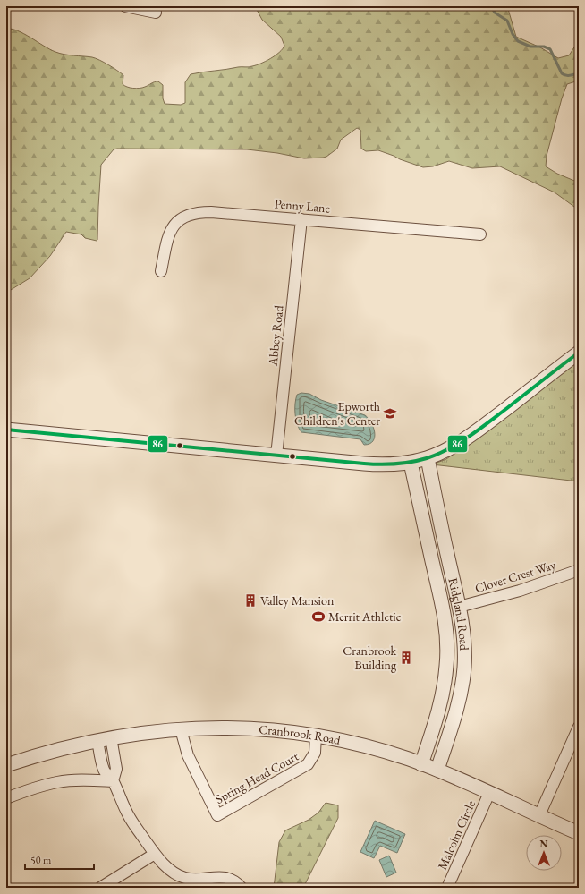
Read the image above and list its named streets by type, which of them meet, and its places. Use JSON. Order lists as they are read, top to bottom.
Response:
{
  "streets": {
    "street": [
      "Penny Lane",
      "Abbey Road",
      "Clover Crest Way",
      "Ridgland Road",
      "Cranbrook Road",
      "Spring Head Court",
      "Malcolm Circle"
    ]
  },
  "crossings": [
    ["Penny Lane", "Abbey Road"],
    ["Clover Crest Way", "Ridgland Road"],
    ["Ridgland Road", "Cranbrook Road"],
    ["Cranbrook Road", "Spring Head Court"],
    ["Cranbrook Road", "Malcolm Circle"]
  ],
  "places": {
    "school or university": ["Epworth Children's Center"],
    "building": ["Valley Mansion", "Cranbrook Building"],
    "sports": ["Merrit Athletic"]
  },
  "lines": ["transit line 86"],
  "scale_bar": "50 m",
  "north": "top"
}
